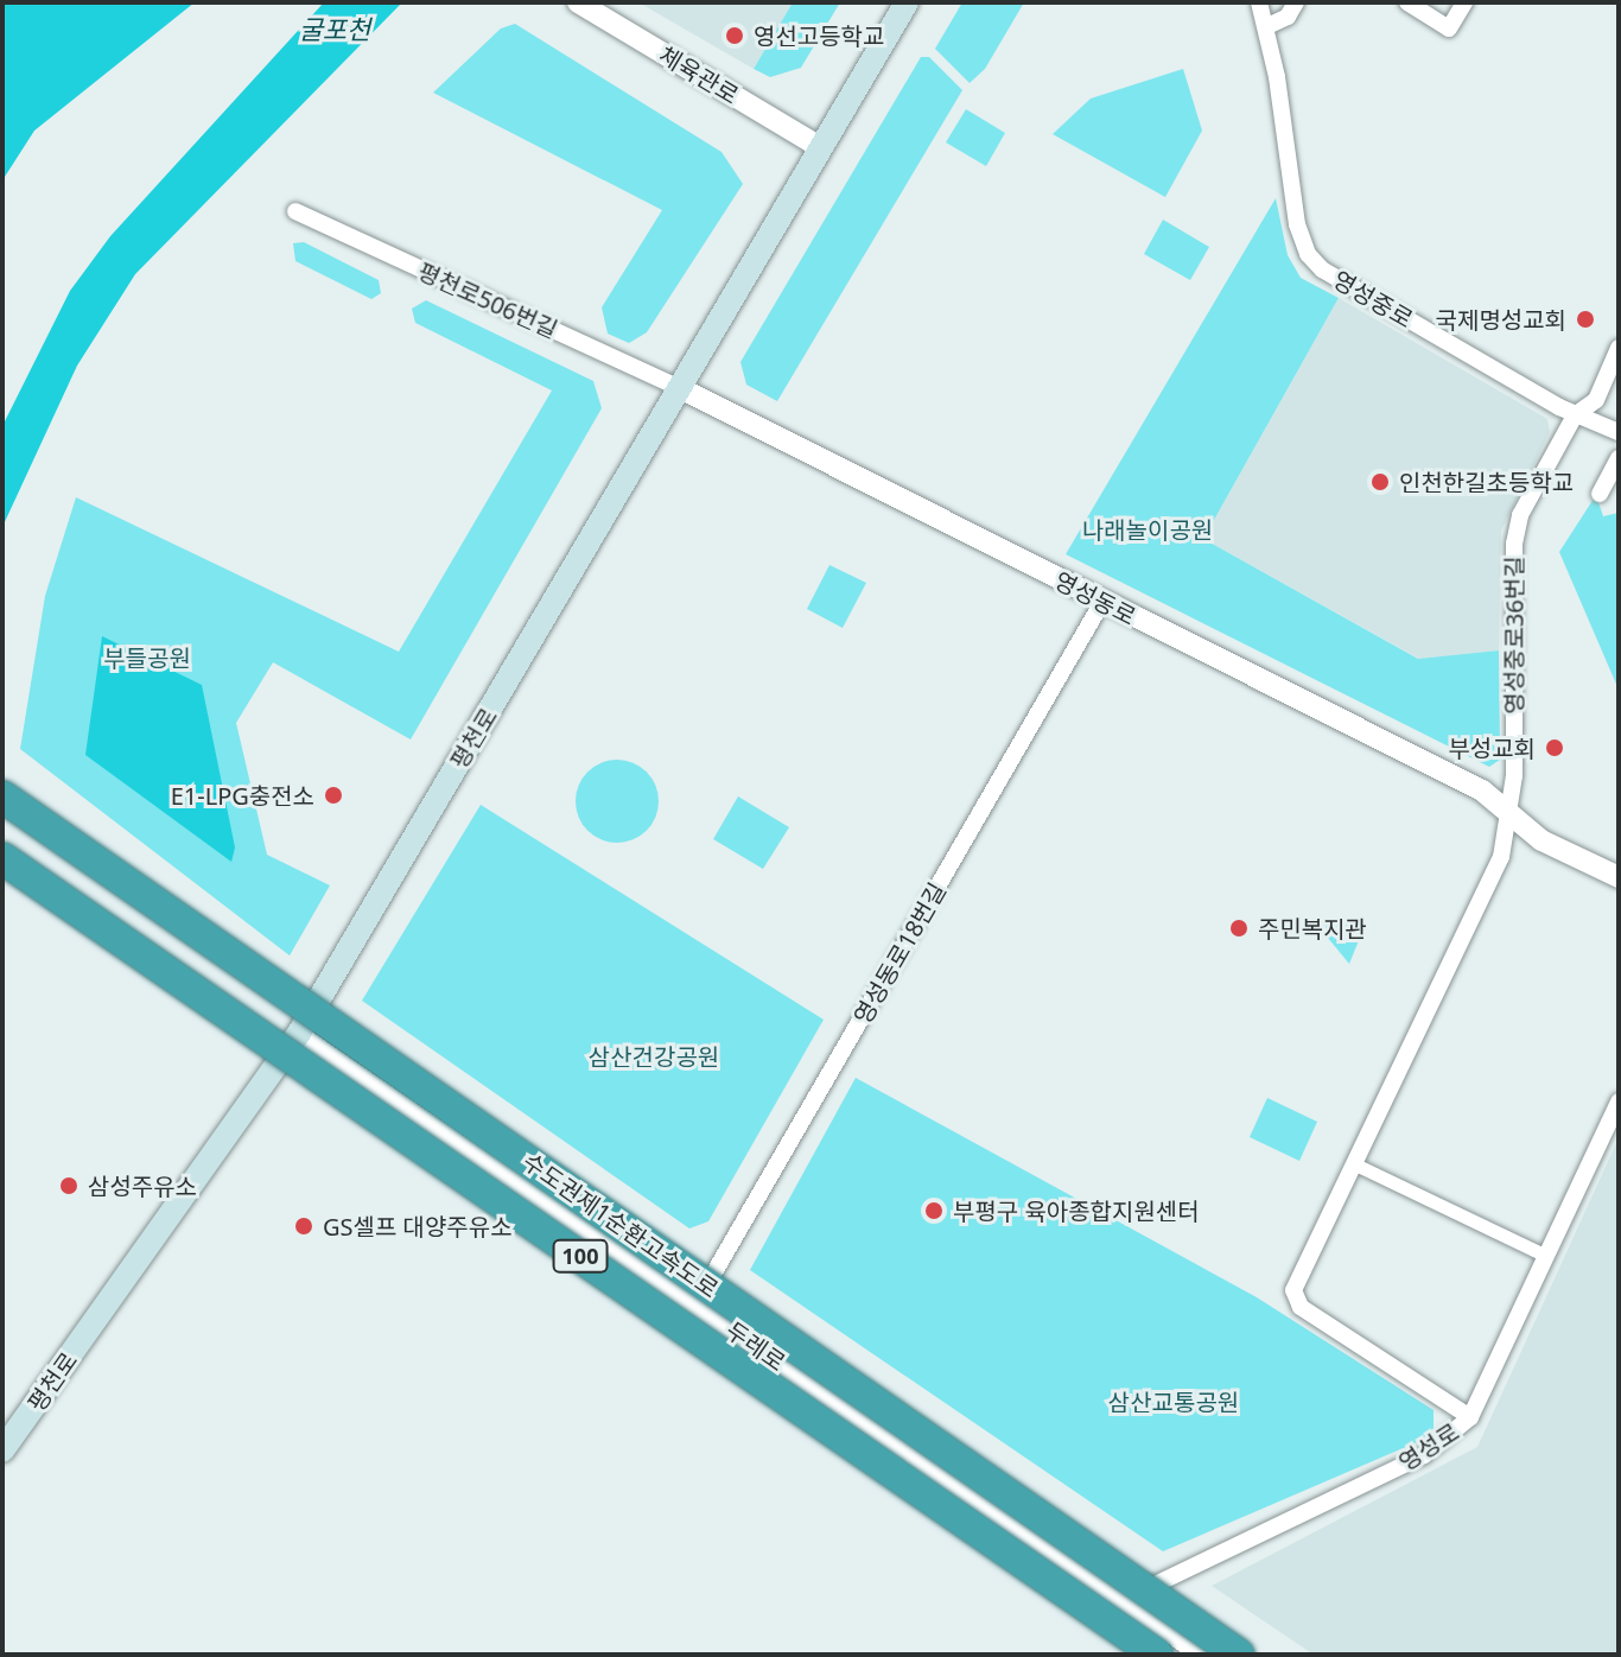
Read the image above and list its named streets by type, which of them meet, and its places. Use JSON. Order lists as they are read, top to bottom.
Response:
{
  "streets": {
    "highway": ["수도권제1순환고속도로", "100"],
    "main road": ["평천로"],
    "street": [
      "체육관로",
      "영성중로",
      "평천로506번길",
      "영성동로",
      "영성중로36번길",
      "영성동로18번길",
      "두레로",
      "영성로"
    ]
  },
  "crossings": [
    ["체육관로", "평천로"],
    ["영성중로", "영성중로36번길"],
    ["평천로506번길", "영성동로"],
    ["평천로506번길", "평천로"],
    ["영성동로", "영성중로36번길"],
    ["영성동로", "평천로"],
    ["영성동로", "영성동로18번길"],
    ["평천로", "두레로"],
    ["영성동로18번길", "두레로"],
    ["두레로", "영성로"]
  ],
  "water": ["굴포천"],
  "parks": [
    "나래놀이공원",
    "부들공원",
    "삼산건강공원",
    "삼산교통공원"
  ],
  "places": [
    "영선고등학교",
    "국제명성교회",
    "인천한길초등학교",
    "부성교회",
    "E1-LPG충전소",
    "주민복지관",
    "삼성주유소",
    "부평구 육아종합지원센터",
    "GS셀프 대양주유소"
  ]
}
